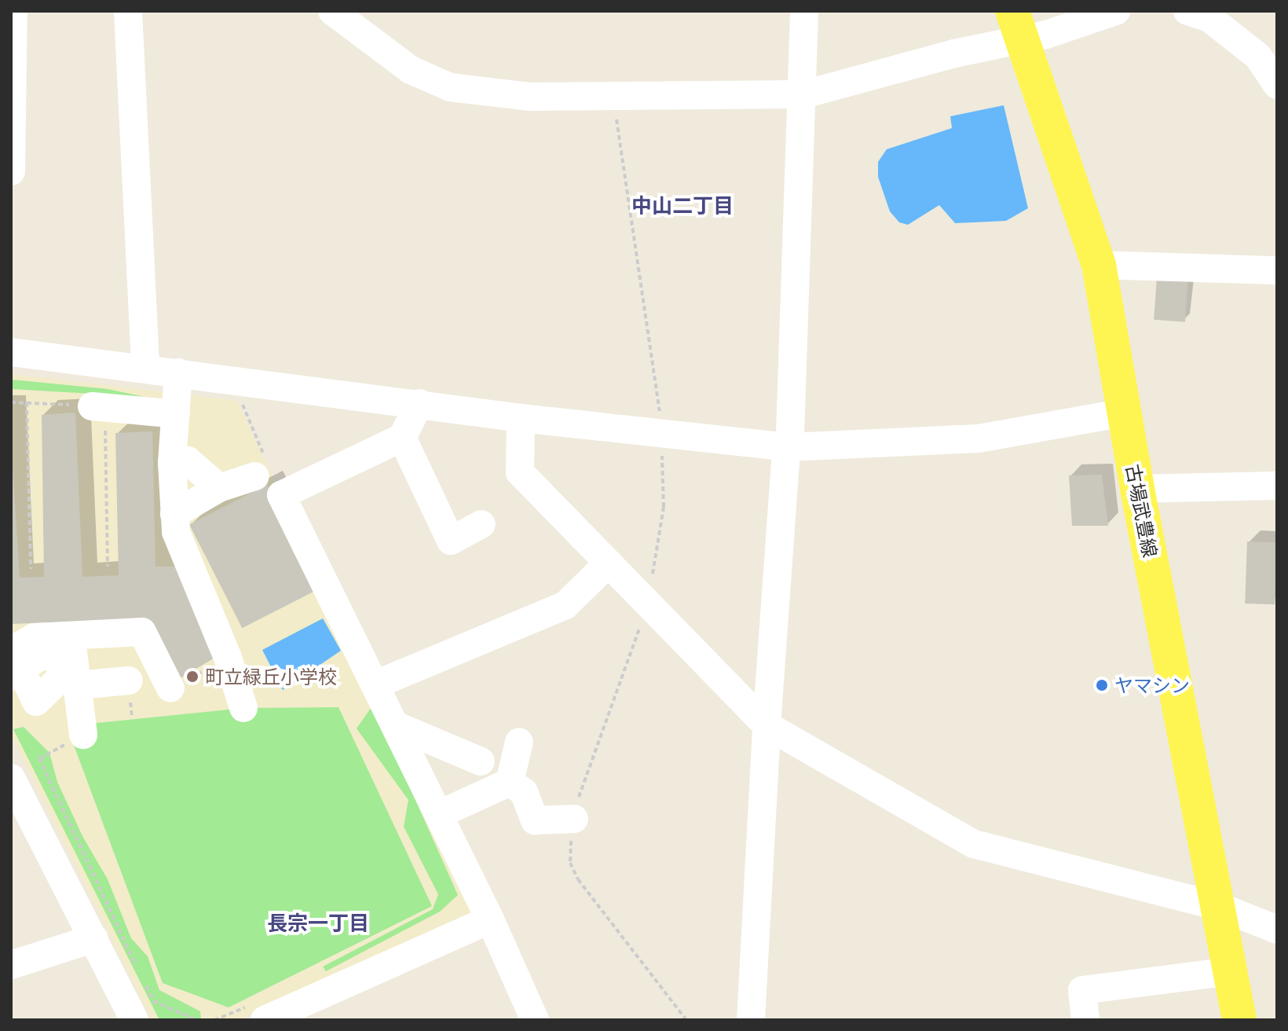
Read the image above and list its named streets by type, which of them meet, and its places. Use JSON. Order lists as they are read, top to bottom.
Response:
{
  "streets": {
    "main road": ["古場武豊線"]
  },
  "districts": ["中山二丁目", "長宗一丁目"],
  "places": ["町立緑丘小学校", "ヤマシン"]
}
